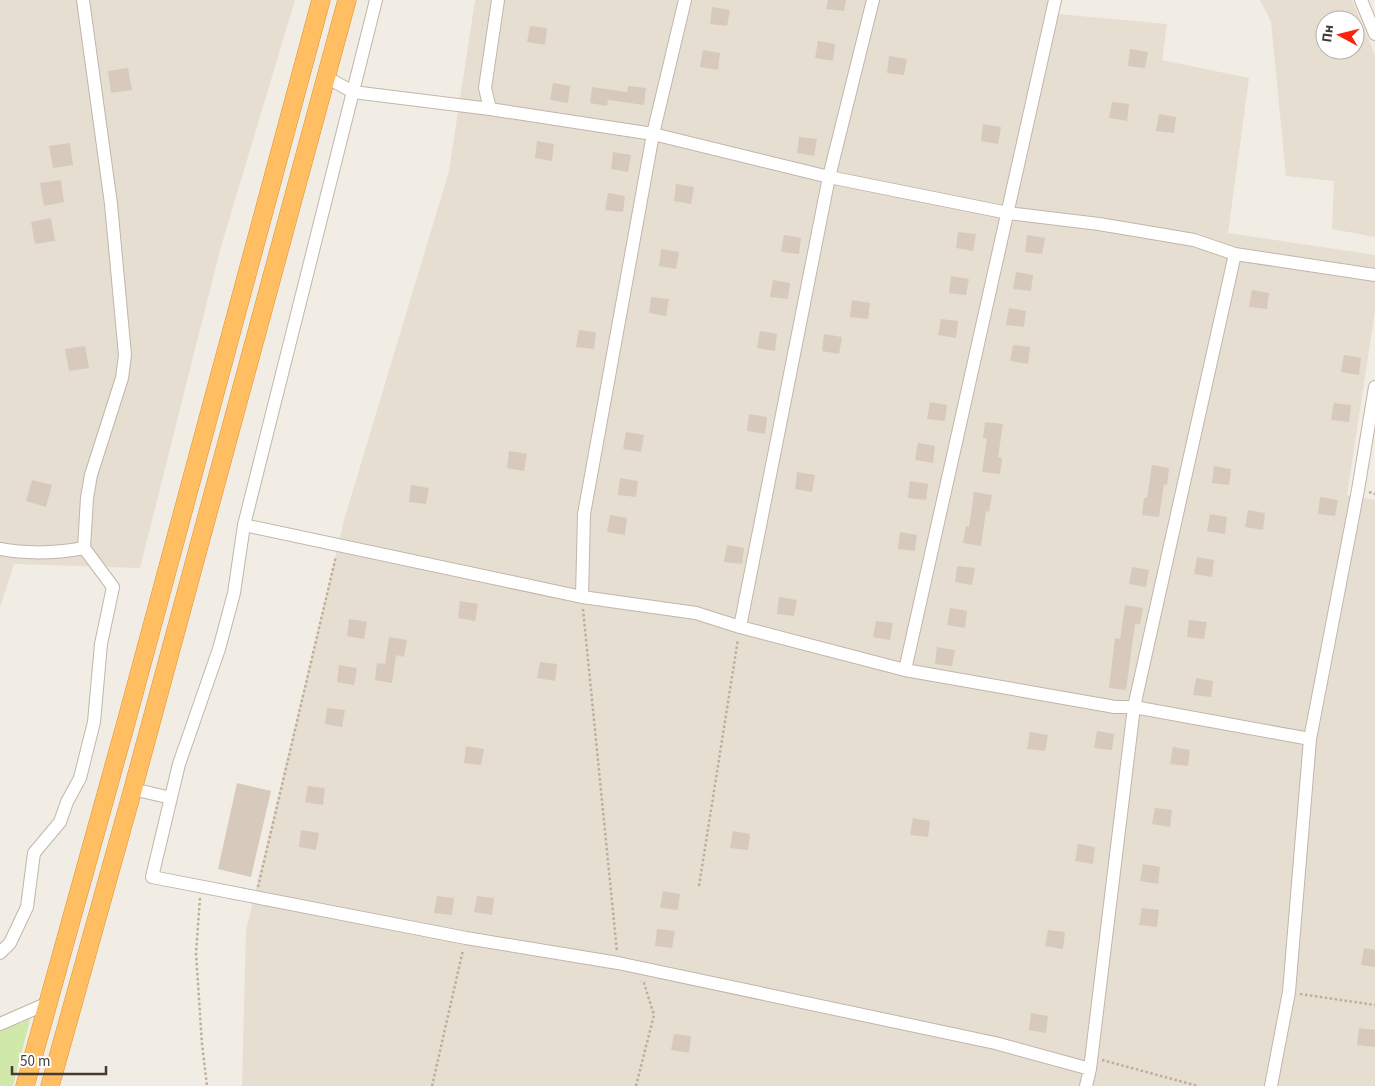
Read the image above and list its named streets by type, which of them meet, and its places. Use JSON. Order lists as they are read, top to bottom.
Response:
{
  "scale_bar": "50 m",
  "north": "left"
}
